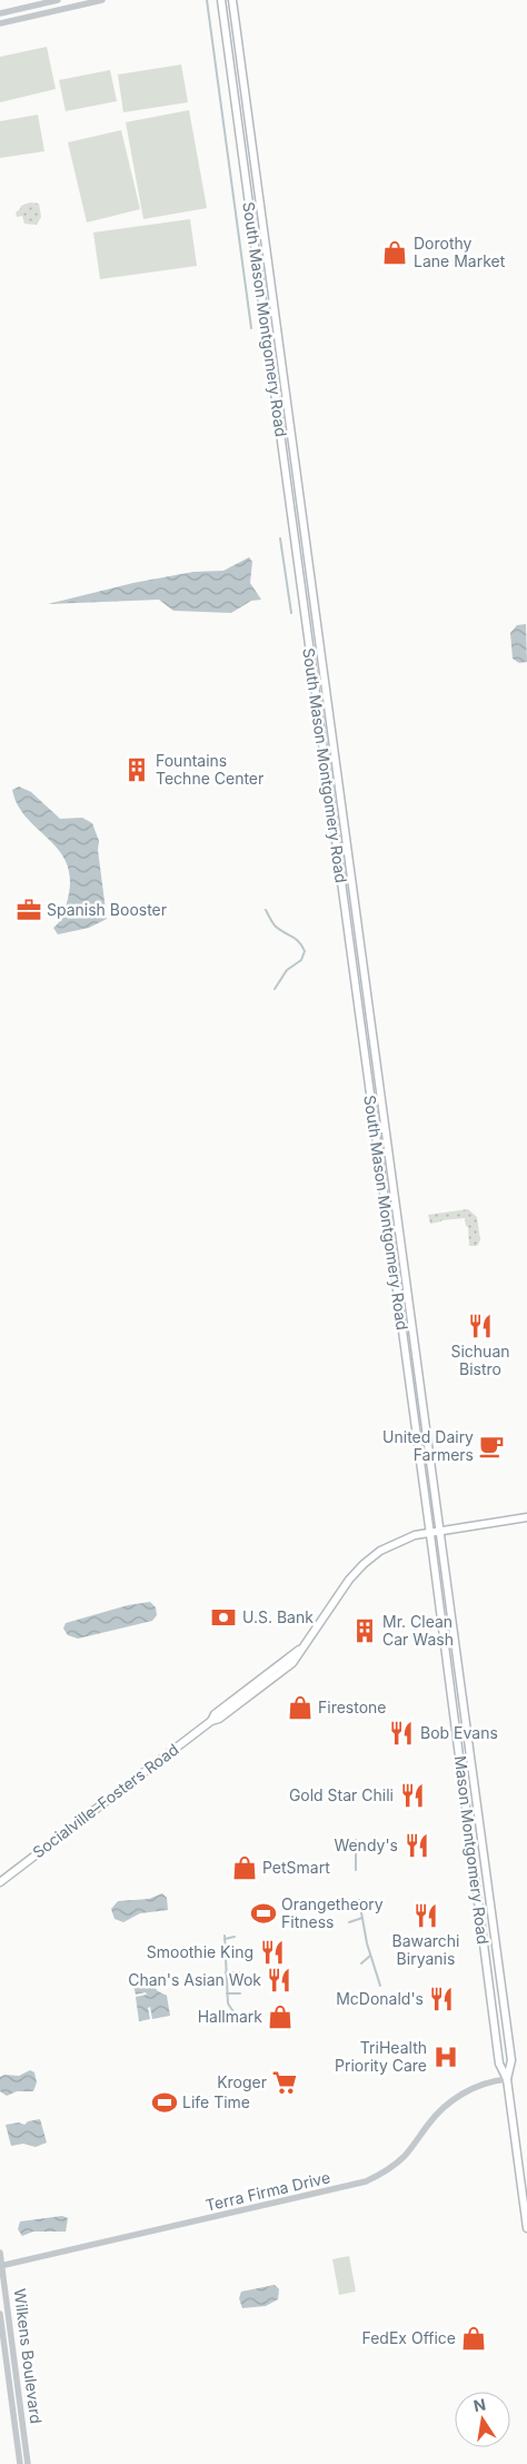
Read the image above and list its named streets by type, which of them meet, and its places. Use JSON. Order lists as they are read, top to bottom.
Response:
{
  "streets": {
    "main road": ["South Mason Montgomery Road", "Socialville–Fosters Road", "Mason Montgomery Road"],
    "street": ["Terra Firma Drive", "Wilkens Boulevard"]
  },
  "crossings": [
    ["South Mason Montgomery Road", "Socialville–Fosters Road"],
    ["South Mason Montgomery Road", "Mason Montgomery Road"],
    ["Mason Montgomery Road", "Terra Firma Drive"],
    ["Terra Firma Drive", "Wilkens Boulevard"]
  ],
  "places": {
    "shop": [
      "Dorothy Lane Market",
      "Firestone",
      "PetSmart",
      "Hallmark",
      "FedEx Office"
    ],
    "building": ["Fountains Techne Center", "Mr. Clean Car Wash"],
    "office": ["Spanish Booster"],
    "restaurant": [
      "Sichuan Bistro",
      "Bob Evans",
      "Gold Star Chili",
      "Wendy's",
      "Bawarchi Biryanis",
      "Smoothie King",
      "Chan's Asian Wok",
      "McDonald's"
    ],
    "cafe": ["United Dairy Farmers"],
    "bank": ["U.S. Bank"],
    "sports": ["Orangetheory Fitness", "Life Time"],
    "hospital": ["TriHealth Priority Care"],
    "supermarket": ["Kroger"]
  },
  "north": "top"
}
